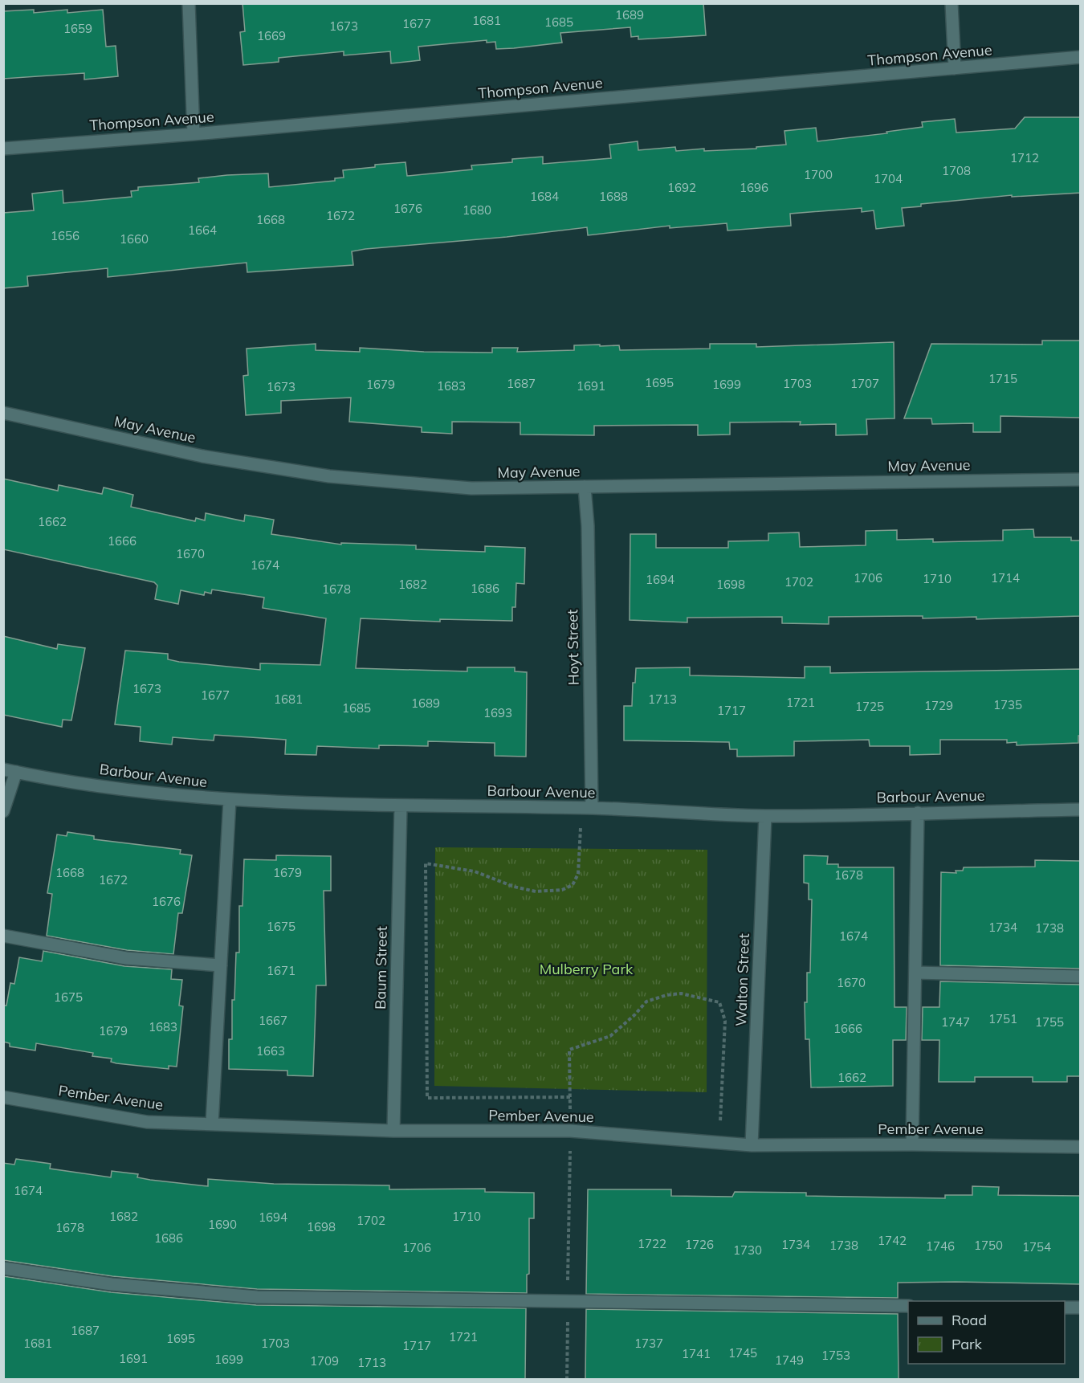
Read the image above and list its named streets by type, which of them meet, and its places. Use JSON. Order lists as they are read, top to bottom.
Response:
{
  "streets": {
    "street": [
      "Thompson Avenue",
      "May Avenue",
      "Hoyt Street",
      "Barbour Avenue",
      "Baum Street",
      "Walton Street",
      "Pember Avenue"
    ]
  },
  "crossings": [
    ["May Avenue", "Hoyt Street"],
    ["Hoyt Street", "Barbour Avenue"],
    ["Barbour Avenue", "Baum Street"],
    ["Barbour Avenue", "Walton Street"],
    ["Baum Street", "Pember Avenue"],
    ["Walton Street", "Pember Avenue"]
  ],
  "parks": ["Mulberry Park"],
  "house_numbers": [
    "1689",
    "1681",
    "1685",
    "1677",
    "1673",
    "1659",
    "1669",
    "1712",
    "1708",
    "1700",
    "1704",
    "1692",
    "1696",
    "1684",
    "1688",
    "1676",
    "1680",
    "1672",
    "1668",
    "1664",
    "1656",
    "1660",
    "1715",
    "1695",
    "1687",
    "1703",
    "1707",
    "1679",
    "1699",
    "1683",
    "1691",
    "1673",
    "1662",
    "1666",
    "1670",
    "1674",
    "1706",
    "1714",
    "1710",
    "1694",
    "1702",
    "1682",
    "1698",
    "1686",
    "1678",
    "1673",
    "1677",
    "1681",
    "1713",
    "1721",
    "1689",
    "1735",
    "1729",
    "1725",
    "1685",
    "1717",
    "1693",
    "1668",
    "1679",
    "1678",
    "1672",
    "1676",
    "1675",
    "1734",
    "1738",
    "1674",
    "1671",
    "1670",
    "1675",
    "1751",
    "1667",
    "1747",
    "1755",
    "1683",
    "1666",
    "1679",
    "1663",
    "1662",
    "1674",
    "1682",
    "1710",
    "1694",
    "1702",
    "1690",
    "1698",
    "1678",
    "1686",
    "1742",
    "1722",
    "1726",
    "1734",
    "1738",
    "1750",
    "1746",
    "1754",
    "1706",
    "1730",
    "1687",
    "1721",
    "1695",
    "1681",
    "1703",
    "1737",
    "1717",
    "1745",
    "1741",
    "1753",
    "1691",
    "1699",
    "1749",
    "1709",
    "1713"
  ],
  "legend": ["Road", "Park"]
}
